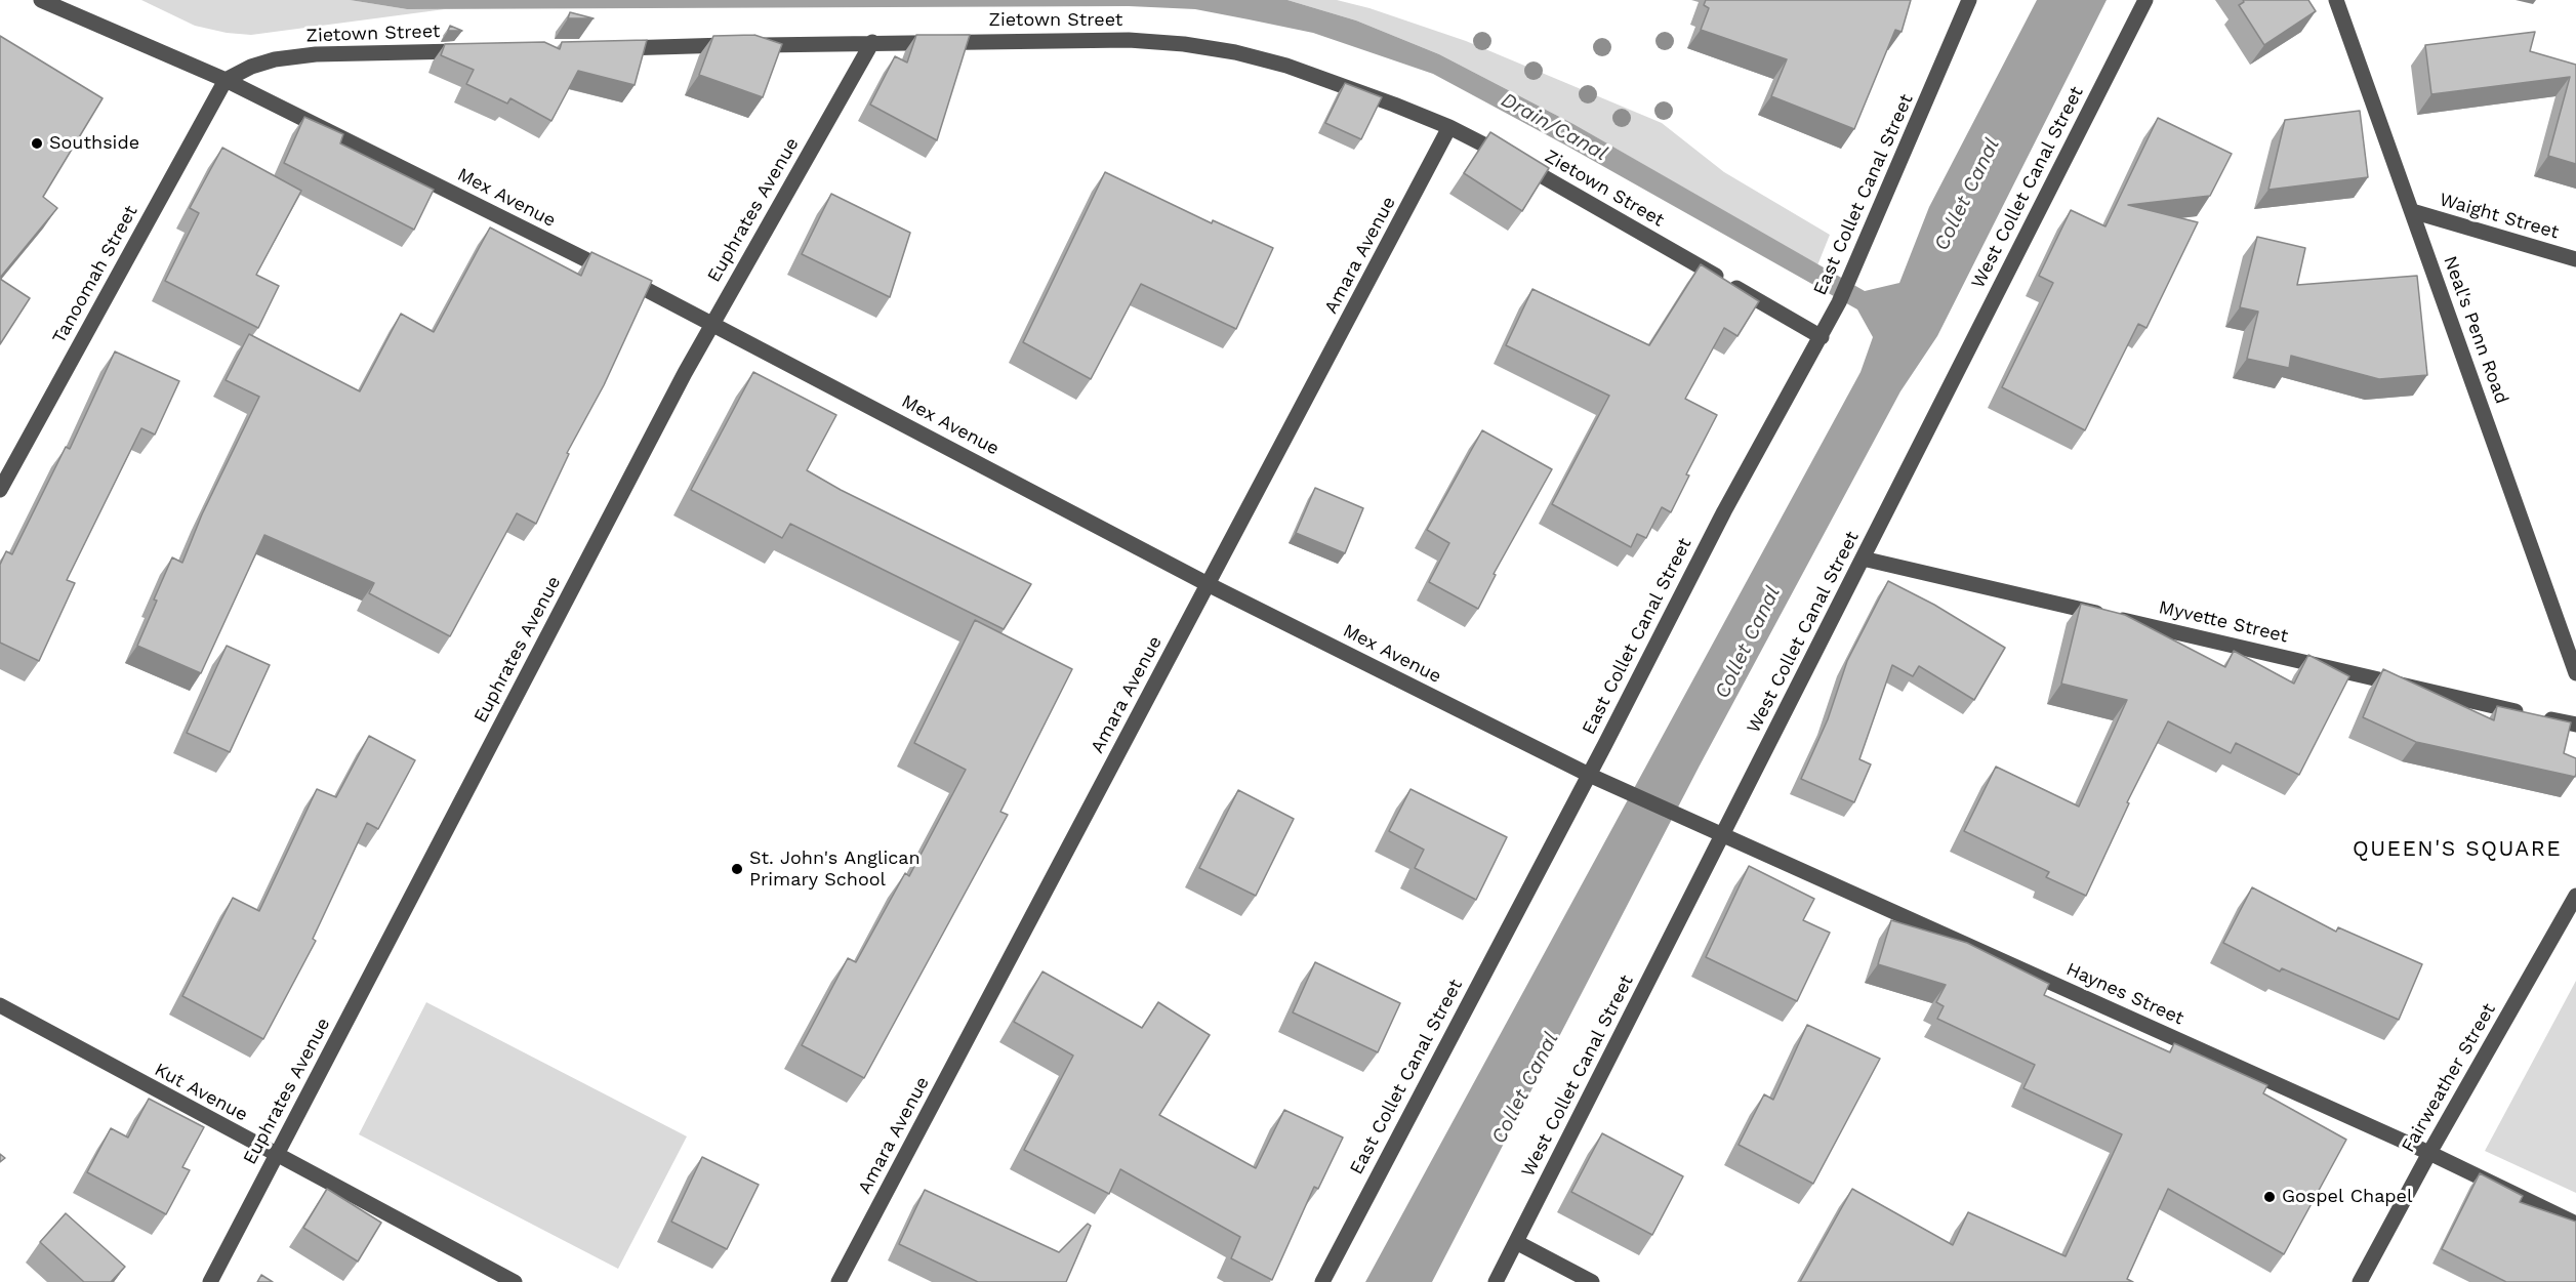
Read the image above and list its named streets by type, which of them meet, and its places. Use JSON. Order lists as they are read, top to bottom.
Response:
{
  "streets": {
    "street": [
      "Zietown Street",
      "West Collet Canal Street",
      "East Collet Canal Street",
      "Mex Avenue",
      "Euphrates Avenue",
      "Waight Street",
      "Amara Avenue",
      "Tanoomah Street",
      "Neal's Penn Road",
      "Myvette Street",
      "Haynes Street",
      "Fairweather Street",
      "Kut Avenue"
    ]
  },
  "crossings": [
    ["Zietown Street", "East Collet Canal Street"],
    ["Zietown Street", "Mex Avenue"],
    ["Zietown Street", "Euphrates Avenue"],
    ["Zietown Street", "Amara Avenue"],
    ["Zietown Street", "Tanoomah Street"],
    ["West Collet Canal Street", "Myvette Street"],
    ["West Collet Canal Street", "Haynes Street"],
    ["East Collet Canal Street", "Mex Avenue"],
    ["Mex Avenue", "Euphrates Avenue"],
    ["Mex Avenue", "Amara Avenue"],
    ["Mex Avenue", "Tanoomah Street"],
    ["Mex Avenue", "Haynes Street"],
    ["Euphrates Avenue", "Kut Avenue"],
    ["Waight Street", "Neal's Penn Road"],
    ["Haynes Street", "Fairweather Street"]
  ],
  "districts": ["QUEEN'S SQUARE"],
  "water": ["Drain/Canal", "Collet Canal"],
  "places": ["Southside", "St. John's Anglican Primary School", "Gospel Chapel"]
}
